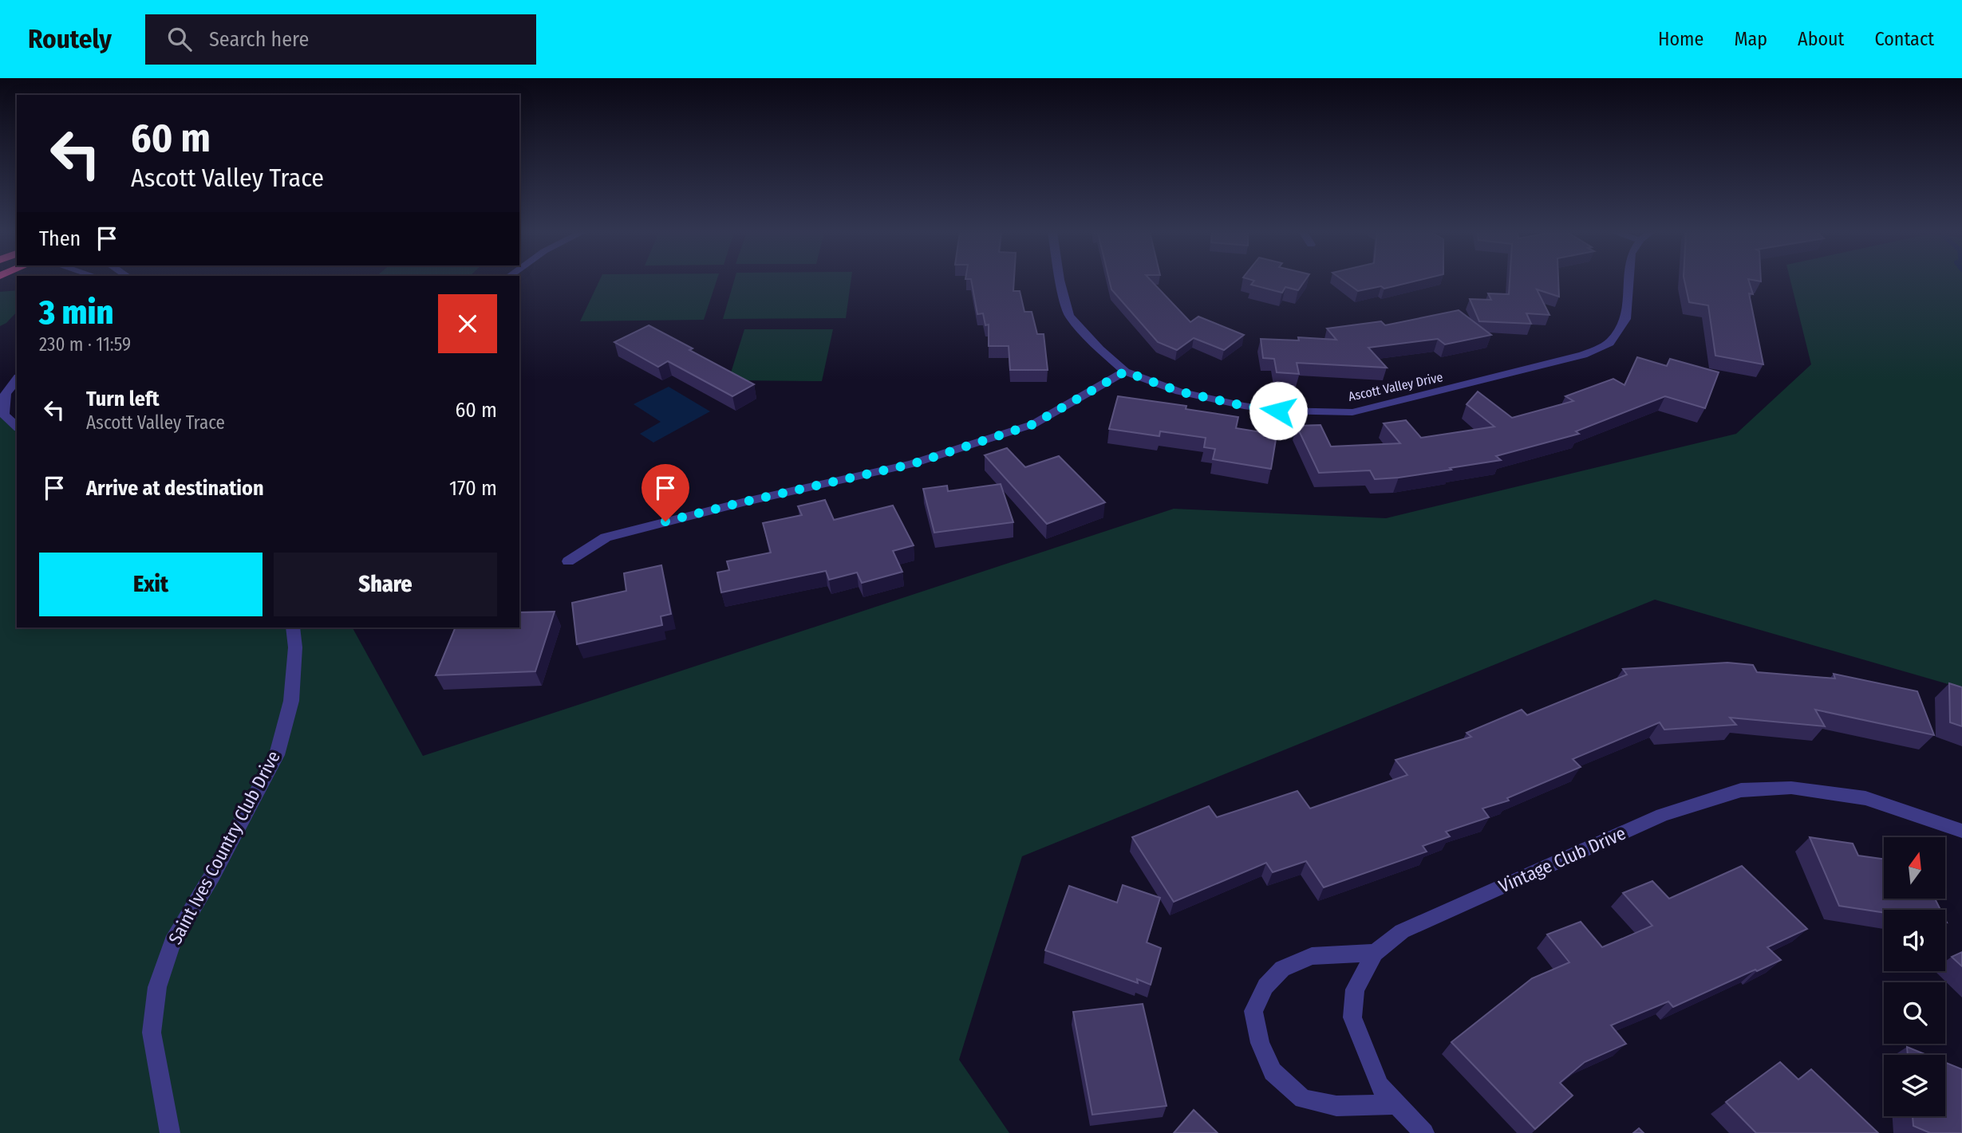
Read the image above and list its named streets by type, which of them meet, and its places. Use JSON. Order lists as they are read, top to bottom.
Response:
{
  "streets": {
    "street": ["Ascott Valley Drive", "Saint Ives Country Club Drive", "Vintage Club Drive"]
  },
  "north": "top",
  "page": {
    "header": "Routely",
    "search": "Search here",
    "nav": [
      "Home",
      "Map",
      "About",
      "Contact"
    ],
    "turn": ["60 m", "Ascott Valley Trace"],
    "then": "Then",
    "heading": ["3 min", "230 m · 11:59"],
    "list": [
      {
        "name": "Turn left",
        "note": "Ascott Valley Trace",
        "value": "60 m"
      },
      {
        "name": "Arrive at destination",
        "value": "170 m"
      }
    ],
    "buttons": ["Exit", "Share"]
  }
}
